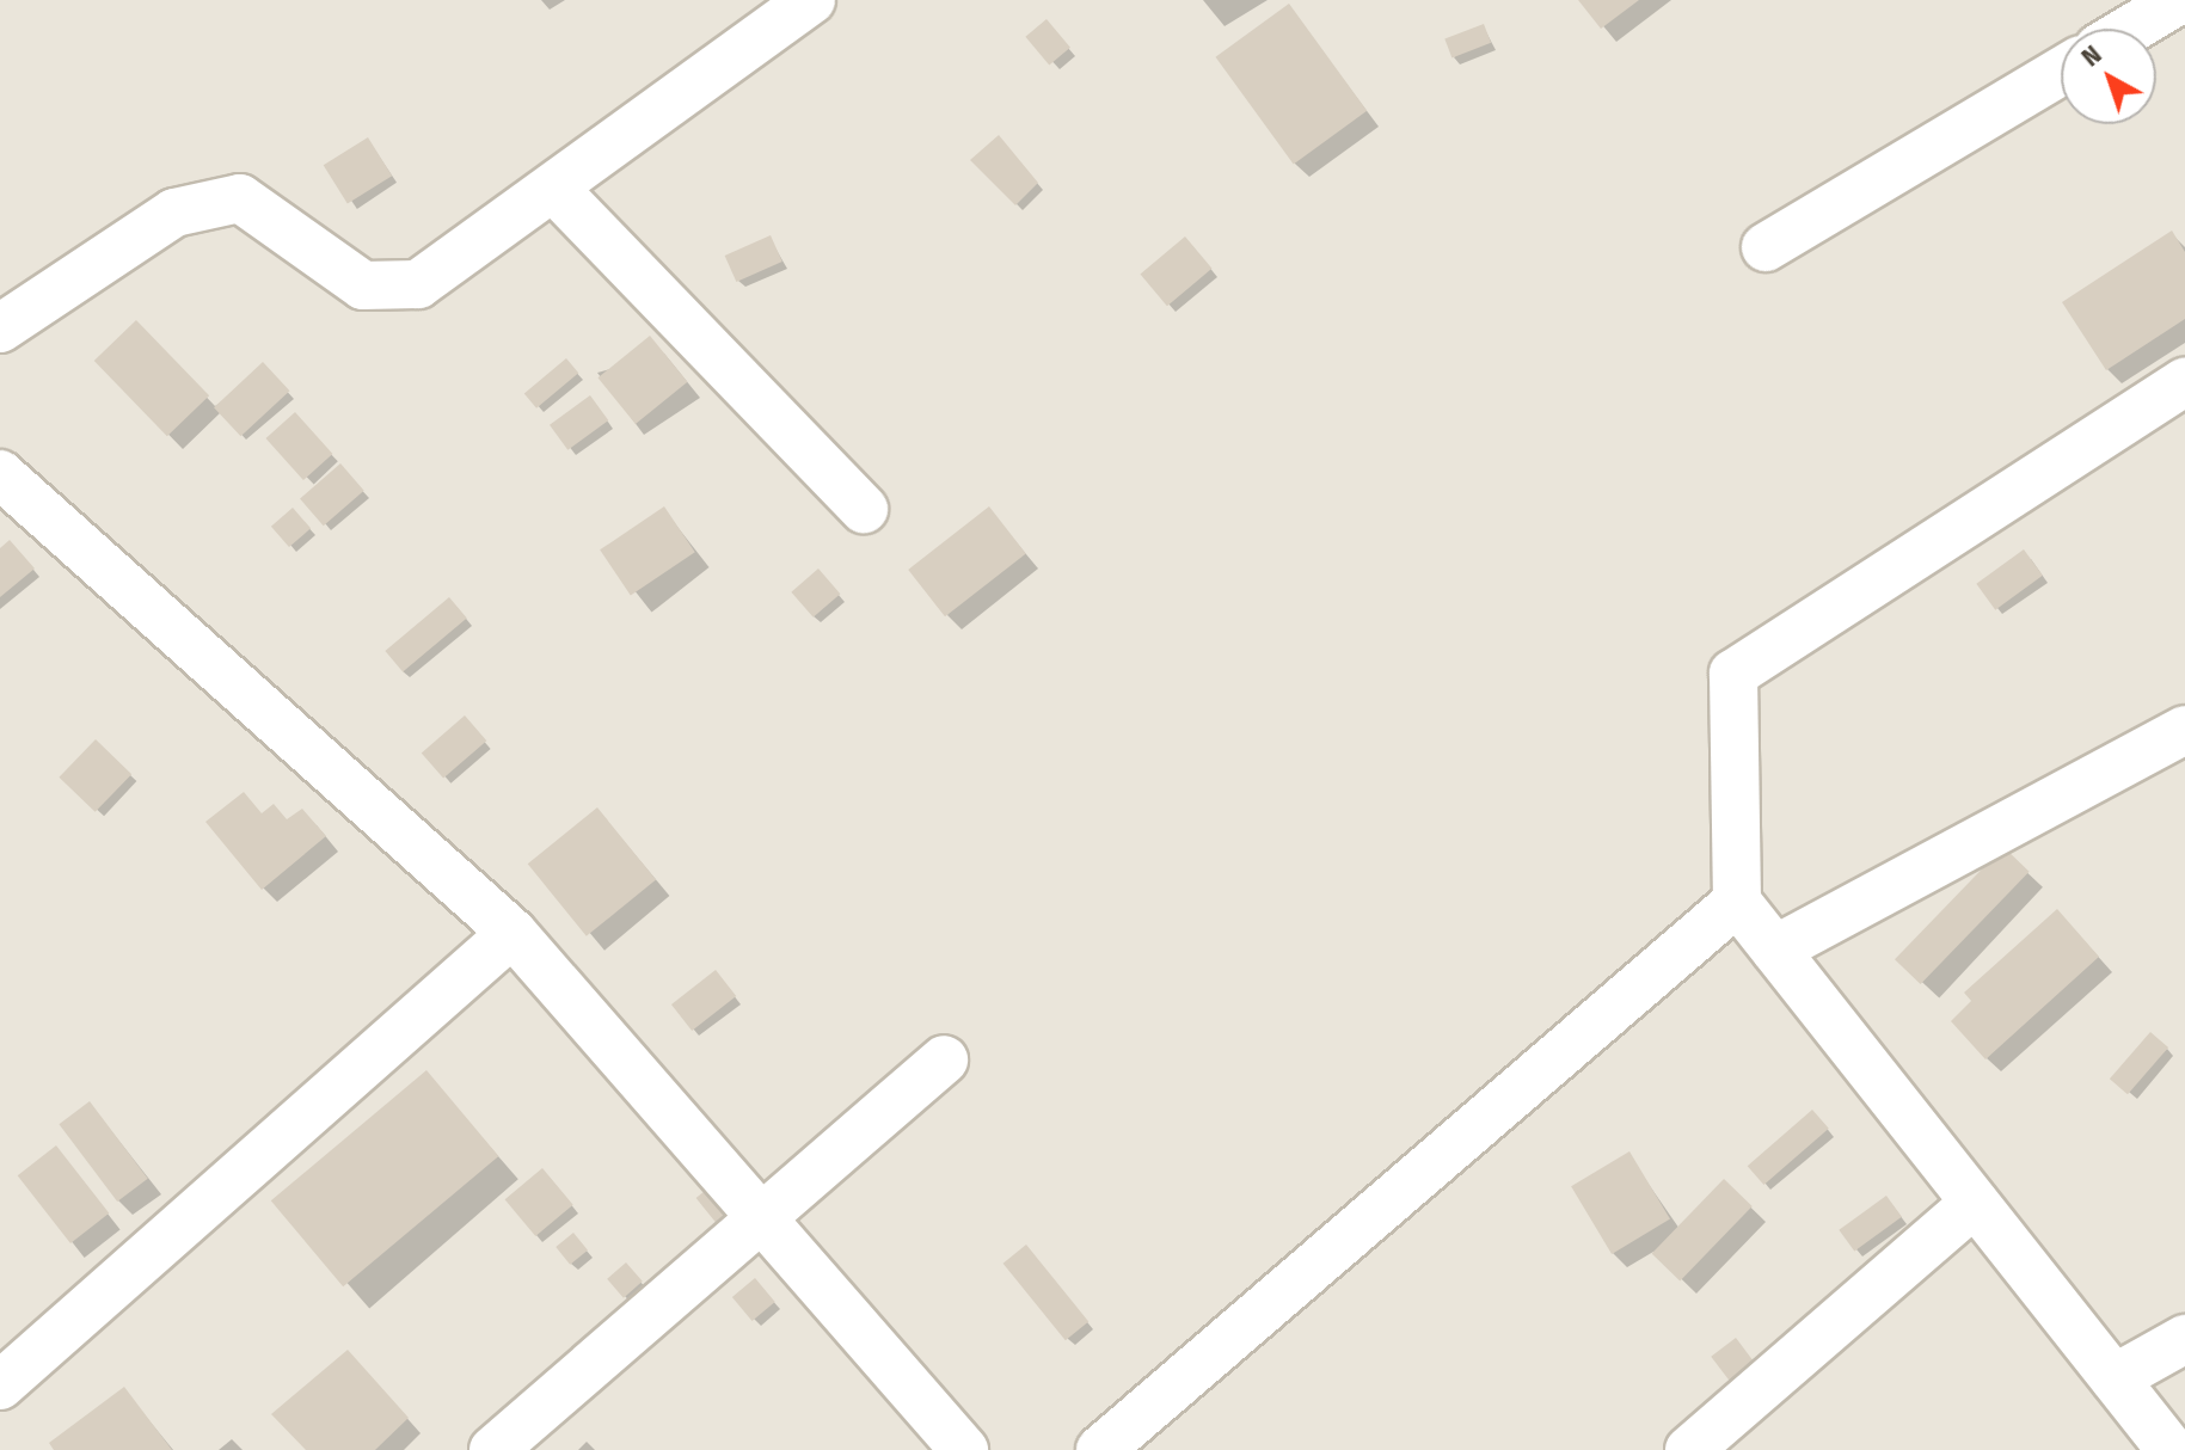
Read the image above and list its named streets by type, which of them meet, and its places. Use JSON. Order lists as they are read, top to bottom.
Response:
{
  "north": "top left"
}
